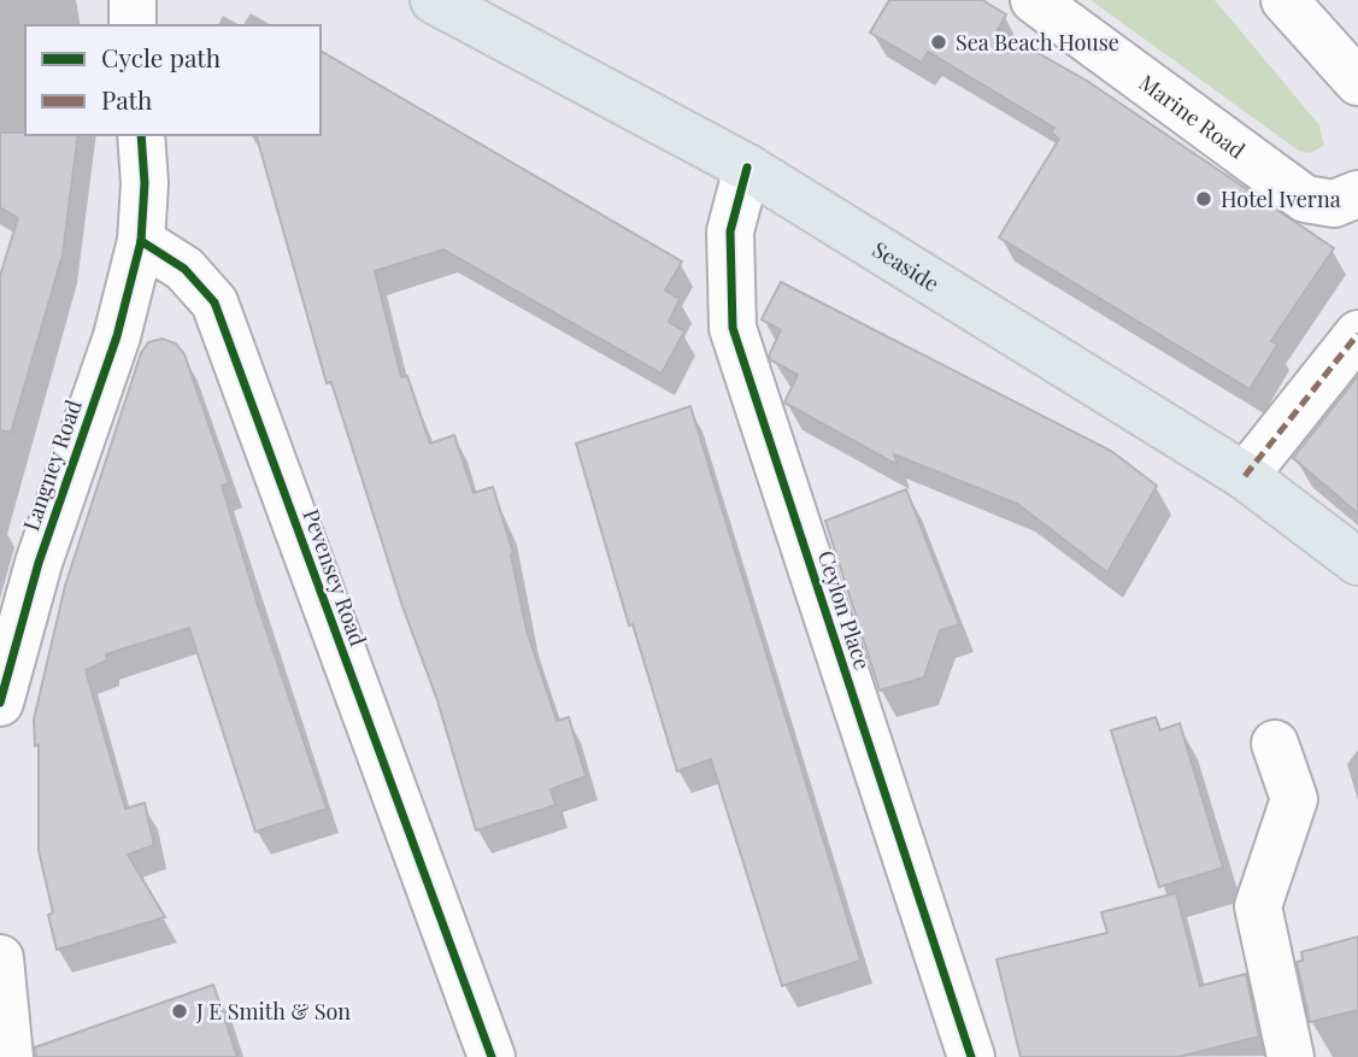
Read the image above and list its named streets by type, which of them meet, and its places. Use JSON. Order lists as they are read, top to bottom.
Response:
{
  "streets": {
    "main road": ["Seaside"],
    "street": [
      "Marine Road",
      "Langney Road",
      "Pevensey Road",
      "Ceylon Place"
    ]
  },
  "crossings": [
    ["Seaside", "Ceylon Place"],
    ["Langney Road", "Pevensey Road"]
  ],
  "places": ["Sea Beach House", "Hotel Iverna", "J E Smith & Son"],
  "legend": ["Cycle path", "Path"]
}
